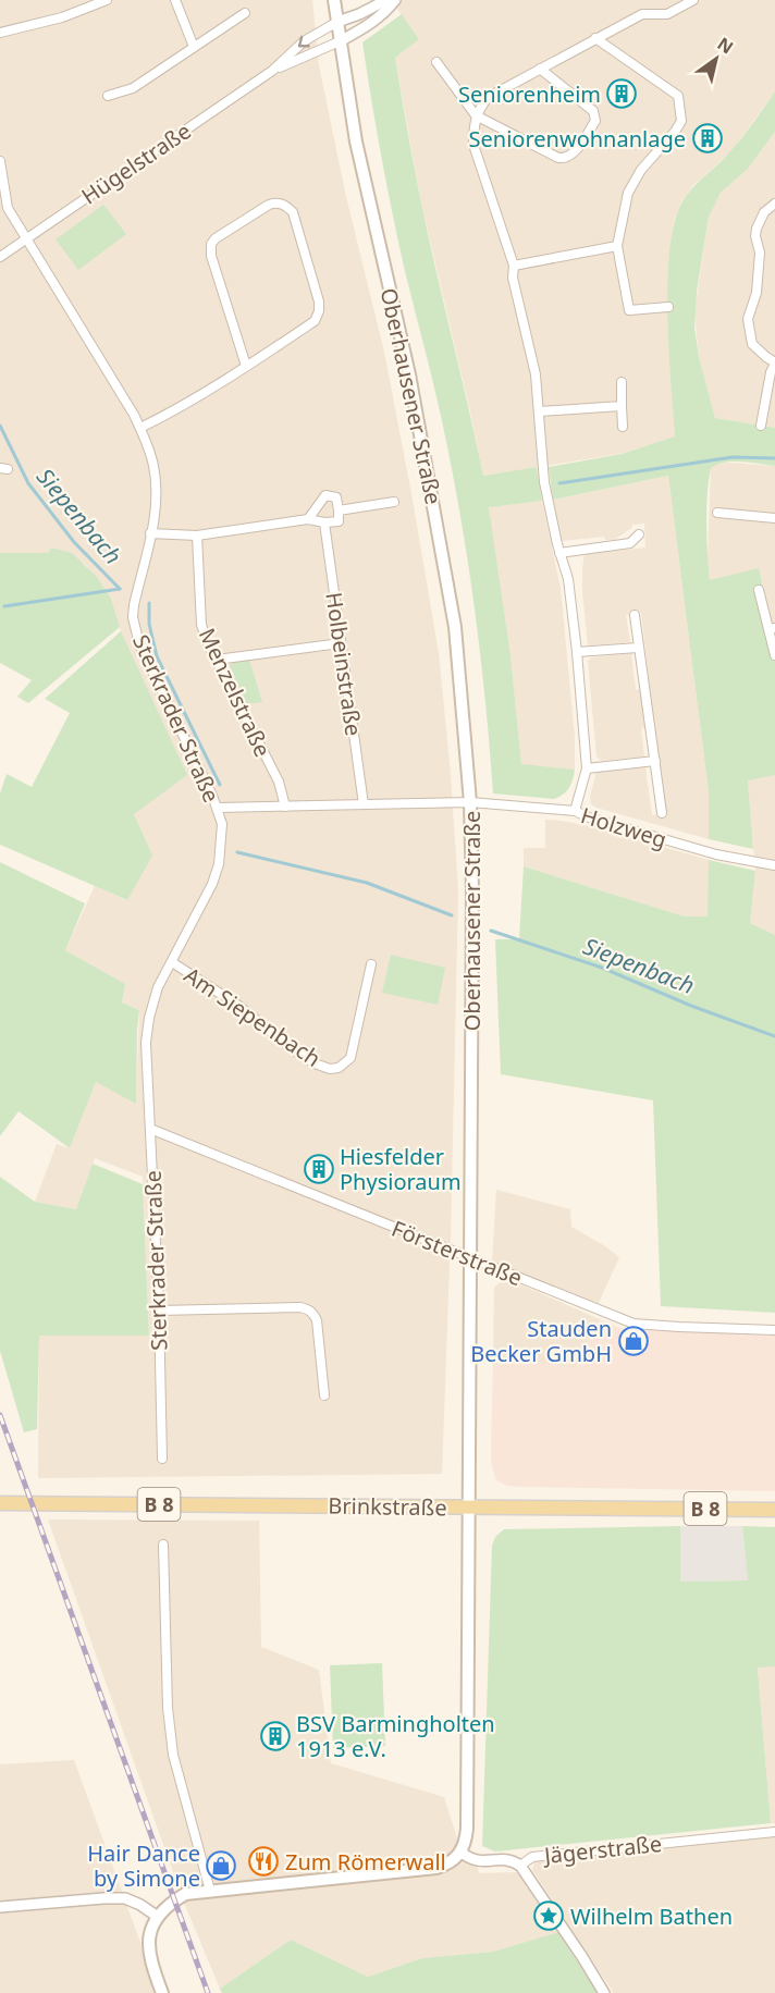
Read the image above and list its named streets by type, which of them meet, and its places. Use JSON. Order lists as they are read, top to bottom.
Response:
{
  "streets": {
    "main road": ["Oberhausener Straße", "B 8", "Brinkstraße"],
    "street": [
      "Hügelstraße",
      "Holbeinstraße",
      "Menzelstraße",
      "Sterkrader Straße",
      "Holzweg",
      "Am Siepenbach",
      "Försterstraße",
      "Jägerstraße"
    ]
  },
  "crossings": [
    ["Hügelstraße", "Oberhausener Straße"],
    ["Hügelstraße", "Sterkrader Straße"],
    ["Oberhausener Straße", "Holzweg"],
    ["Oberhausener Straße", "Försterstraße"],
    ["Oberhausener Straße", "Brinkstraße"],
    ["Oberhausener Straße", "Jägerstraße"],
    ["Holbeinstraße", "Holzweg"],
    ["Menzelstraße", "Holzweg"],
    ["Sterkrader Straße", "Holzweg"],
    ["Sterkrader Straße", "Am Siepenbach"],
    ["Sterkrader Straße", "Försterstraße"]
  ],
  "water": ["Siepenbach"],
  "places": {
    "building": [
      "Seniorenheim",
      "Seniorenwohnanlage",
      "Hiesfelder Physioraum",
      "BSV Barmingholten 1913 e.V."
    ],
    "shop": ["Stauden Becker GmbH", "Hair Dance by Simone"],
    "restaurant": ["Zum Römerwall"],
    "place": ["Wilhelm Bathen"]
  },
  "north": "top right"
}
